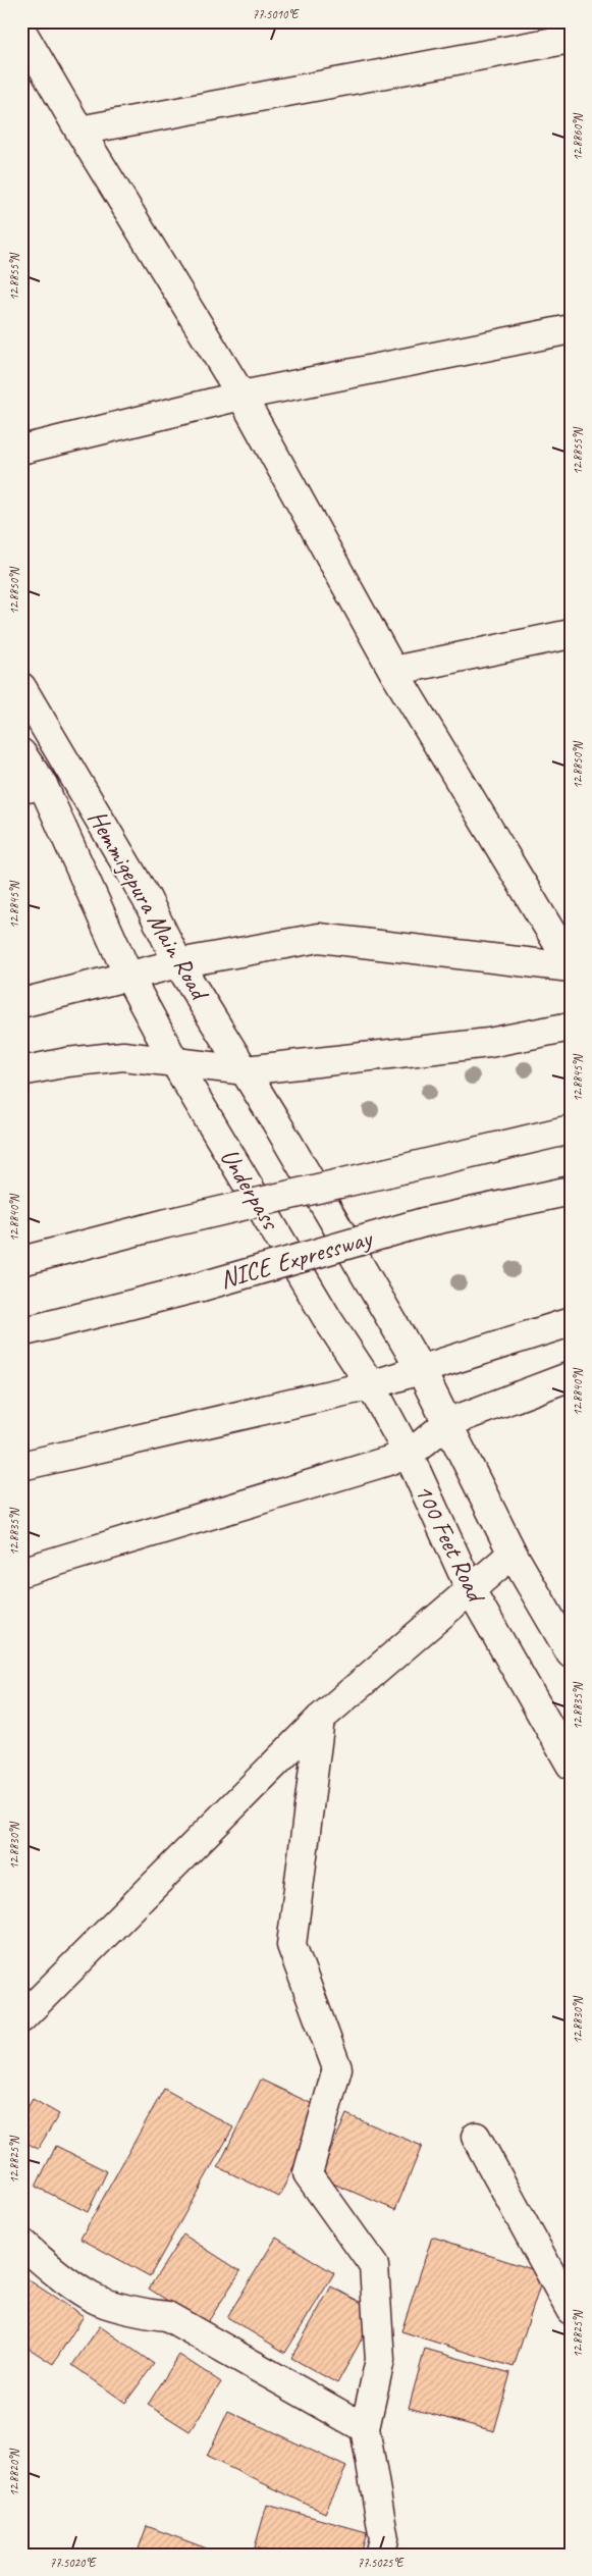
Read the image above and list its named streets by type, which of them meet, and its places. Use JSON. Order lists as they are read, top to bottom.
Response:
{
  "streets": {
    "main road": [
      "Hemmigepura Main Road",
      "Underpass",
      "NICE Expressway",
      "100 Feet Road"
    ]
  },
  "crossings": [
    ["Hemmigepura Main Road", "Underpass"],
    ["Hemmigepura Main Road", "100 Feet Road"],
    ["Underpass", "100 Feet Road"]
  ],
  "coordinates": [
    "77.5010°E",
    "12.8860°N",
    "12.8855°N",
    "12.8850°N",
    "12.8845°N",
    "12.8840°N",
    "12.8835°N",
    "12.8830°N",
    "12.8825°N",
    "12.8820°N",
    "77.5020°E",
    "77.5025°E"
  ]
}
